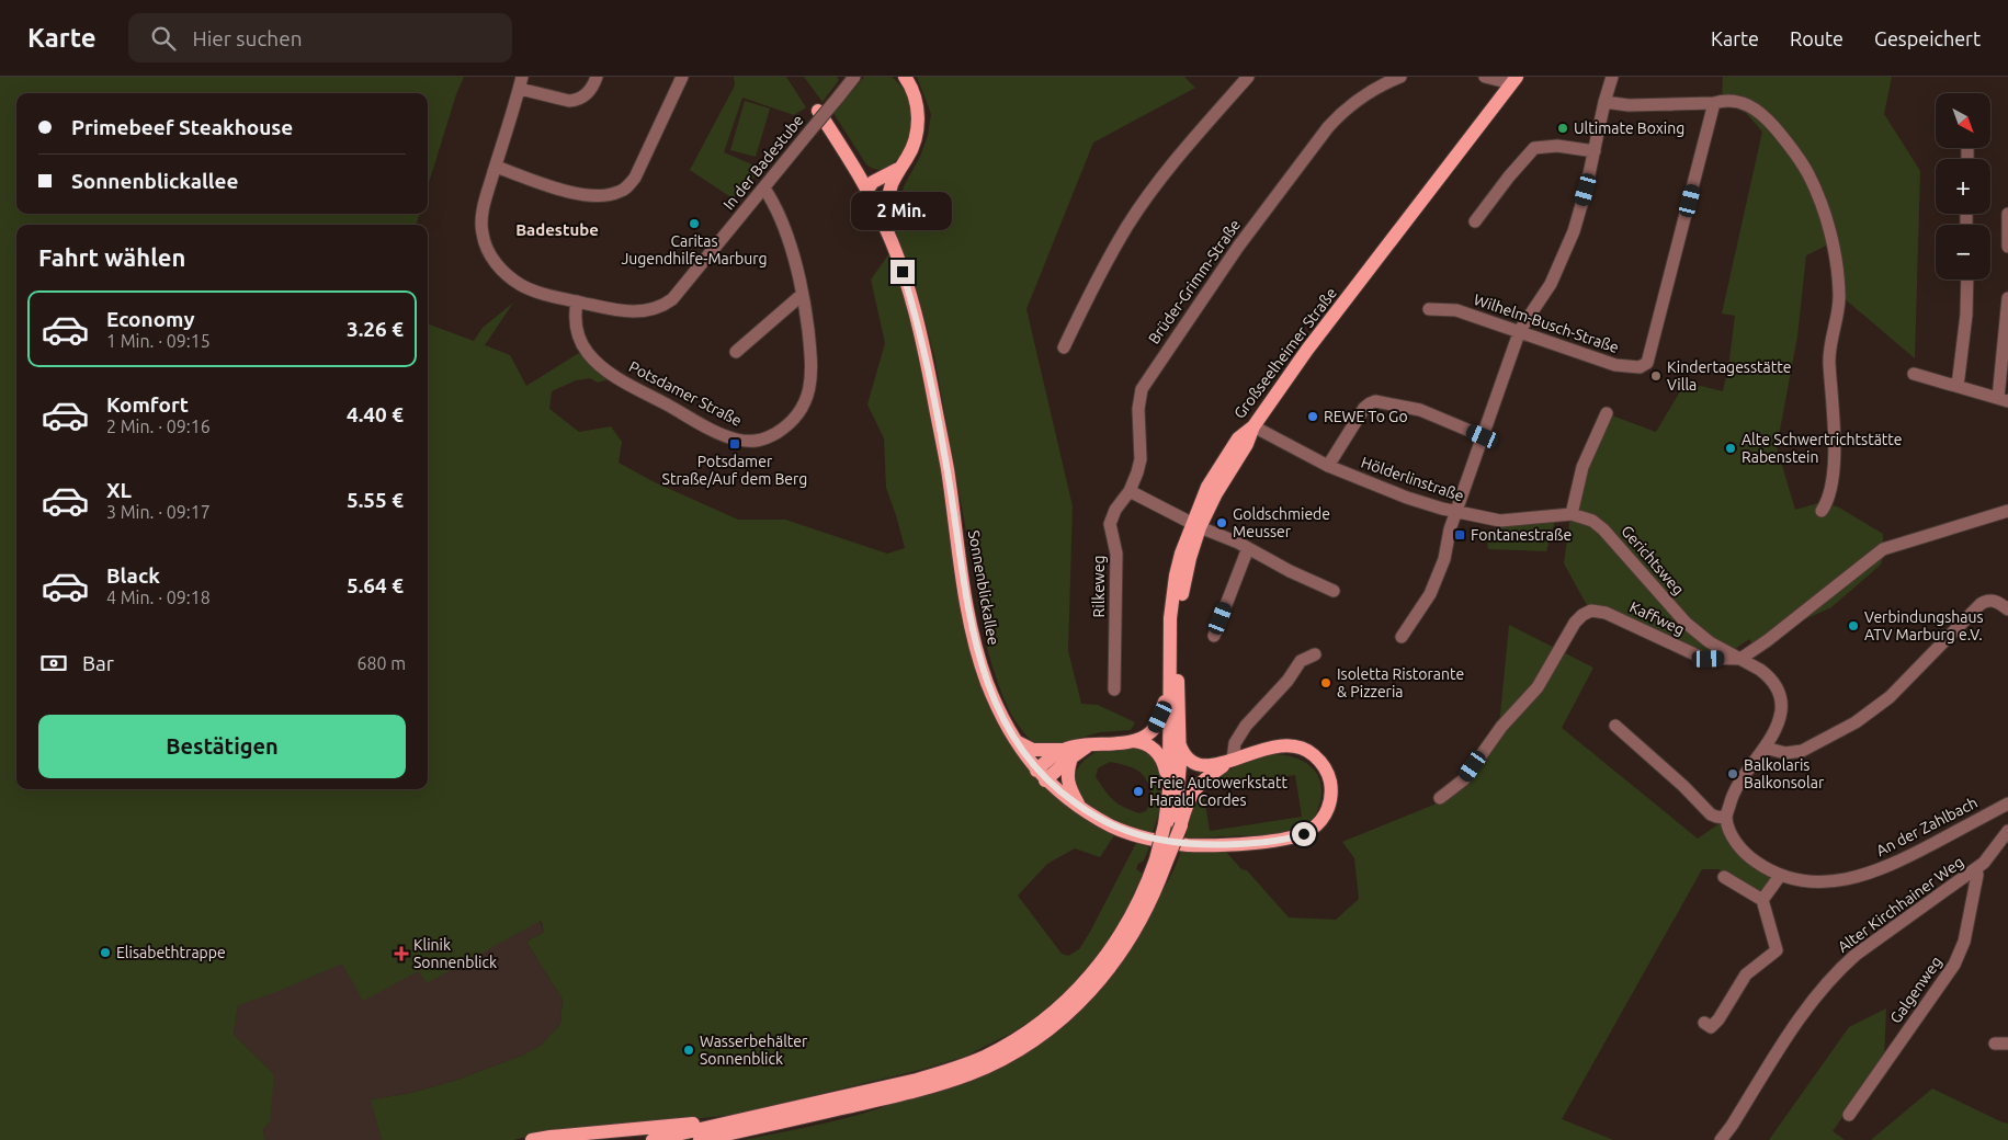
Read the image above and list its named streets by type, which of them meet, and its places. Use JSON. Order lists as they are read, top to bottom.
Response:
{
  "streets": {
    "main road": ["Großseelheimer Straße", "Sonnenblickallee"],
    "street": [
      "In der Badestube",
      "Brüder-Grimm-Straße",
      "Wilhelm-Busch-Straße",
      "Potsdamer Straße",
      "Hölderlinstraße",
      "Gerichtsweg",
      "Rilkeweg",
      "Kaffweg",
      "An der Zahlbach",
      "Alter Kirchhainer Weg",
      "Galgenweg"
    ]
  },
  "crossings": [
    ["In der Badestube", "Potsdamer Straße"],
    ["Brüder-Grimm-Straße", "Rilkeweg"],
    ["Großseelheimer Straße", "Hölderlinstraße"],
    ["Hölderlinstraße", "Gerichtsweg"],
    ["Gerichtsweg", "Kaffweg"],
    ["Alter Kirchhainer Weg", "Galgenweg"]
  ],
  "districts": ["Badestube"],
  "places": {
    "other": [
      "Ultimate Boxing",
      "Caritas Jugendhilfe-Marburg",
      "Kindertagesstätte Villa",
      "REWE To Go",
      "Alte Schwertrichtstätte Rabenstein",
      "Goldschmiede Meusser",
      "Verbindungshaus ATV Marburg e.V.",
      "Isoletta Ristorante & Pizzeria",
      "Balkolaris Balkonsolar",
      "Freie Autowerkstatt Harald Cordes",
      "Elisabethtrappe",
      "Wasserbehälter Sonnenblick"
    ],
    "transit": ["Potsdamer Straße/Auf dem Berg", "Fontanestraße"],
    "health": ["Klinik Sonnenblick"]
  },
  "north": "bottom right",
  "page": {
    "header": "Karte",
    "search": "Hier suchen",
    "nav": ["Karte", "Route", "Gespeichert"],
    "map_buttons": ["+", "−"],
    "banner": ["Primebeef Steakhouse", "Sonnenblickallee"],
    "bubble": "2 Min.",
    "heading": "Fahrt wählen",
    "list": [
      {
        "name": "Economy",
        "note": "1 Min. · 09:15",
        "value": "3.26 €"
      },
      {
        "name": "Komfort",
        "note": "2 Min. · 09:16",
        "value": "4.40 €"
      },
      {
        "name": "XL",
        "note": "3 Min. · 09:17",
        "value": "5.55 €"
      },
      {
        "name": "Black",
        "note": "4 Min. · 09:18",
        "value": "5.64 €"
      }
    ],
    "pay": ["Bar", "680 m"],
    "buttons": "Bestätigen"
  }
}
